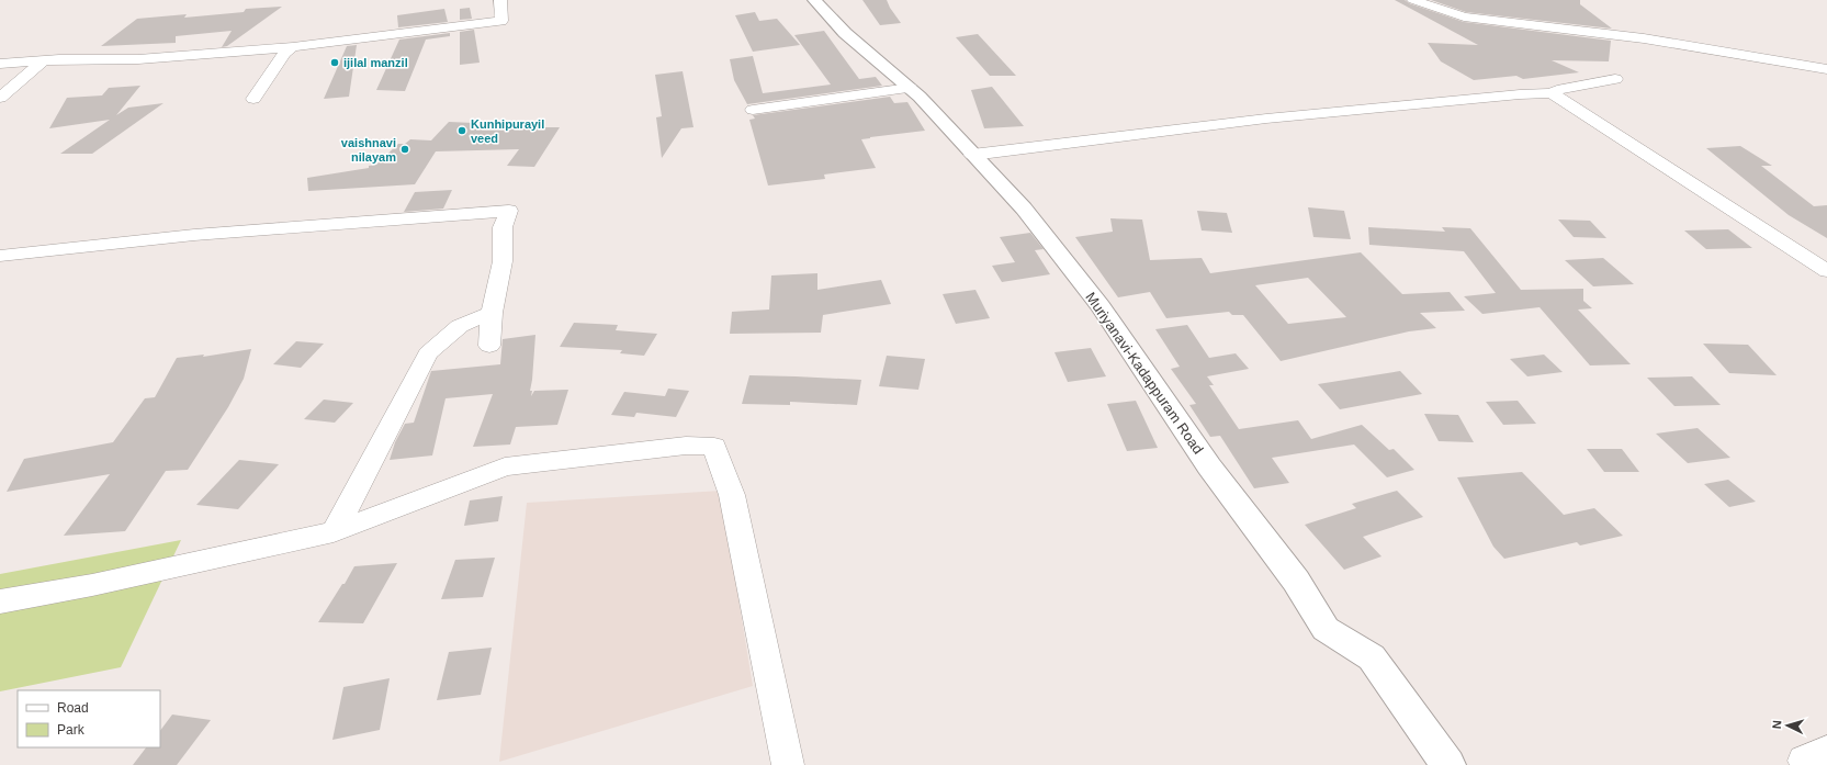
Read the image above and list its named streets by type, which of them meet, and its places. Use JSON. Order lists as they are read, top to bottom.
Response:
{
  "streets": {
    "street": ["Muriyanavi-Kadappuram Road"]
  },
  "places": ["ijilal manzil", "Kunhipurayil veed", "vaishnavi nilayam"],
  "legend": ["Road", "Park"],
  "north": "left"
}
